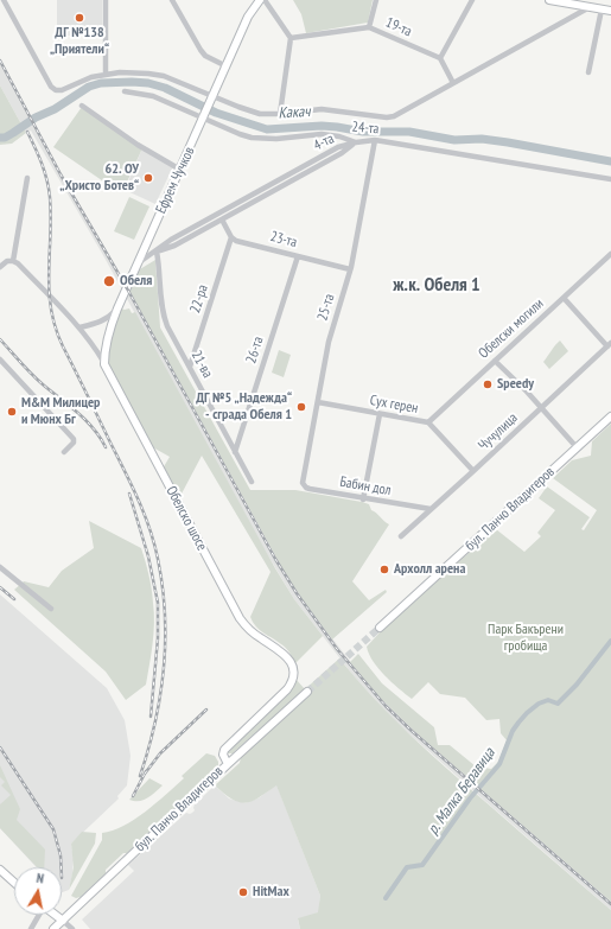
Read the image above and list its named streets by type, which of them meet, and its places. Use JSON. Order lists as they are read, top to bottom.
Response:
{
  "streets": {
    "street": [
      "19-та",
      "24-та",
      "4-та",
      "Ефрем Чучков",
      "23-та",
      "22-ра",
      "25-та",
      "Обелски могили",
      "26-та",
      "21-ва",
      "Сух герен",
      "Чучулица",
      "Бабин дол",
      "бул. Панчо Владигеров",
      "Обелско шосе"
    ]
  },
  "crossings": [
    ["24-та", "4-та"],
    ["24-та", "Ефрем Чучков"],
    ["24-та", "25-та"],
    ["4-та", "Ефрем Чучков"],
    ["4-та", "21-ва"],
    ["Ефрем Чучков", "Обелско шосе"],
    ["23-та", "22-ра"],
    ["23-та", "25-та"],
    ["23-та", "26-та"],
    ["22-ра", "21-ва"],
    ["25-та", "Сух герен"],
    ["25-та", "Бабин дол"],
    ["Обелски могили", "Сух герен"],
    ["26-та", "21-ва"],
    ["Сух герен", "Чучулица"],
    ["Чучулица", "Бабин дол"],
    ["бул. Панчо Владигеров", "Обелско шосе"]
  ],
  "districts": ["ж.к. Обеля 1"],
  "water": ["Какач", "р. Малка Беравица"],
  "parks": ["Парк Бакърени гробища"],
  "places": [
    "ДГ №138 „Приятели“",
    "62. ОУ „Христо Ботев“",
    "Обеля",
    "Speedy",
    "ДГ №5 „Надежда“ - сграда Обеля 1",
    "М&M Mилицер и Мюнх Бг",
    "Архолл арена",
    "HitMax"
  ],
  "north": "top"
}
